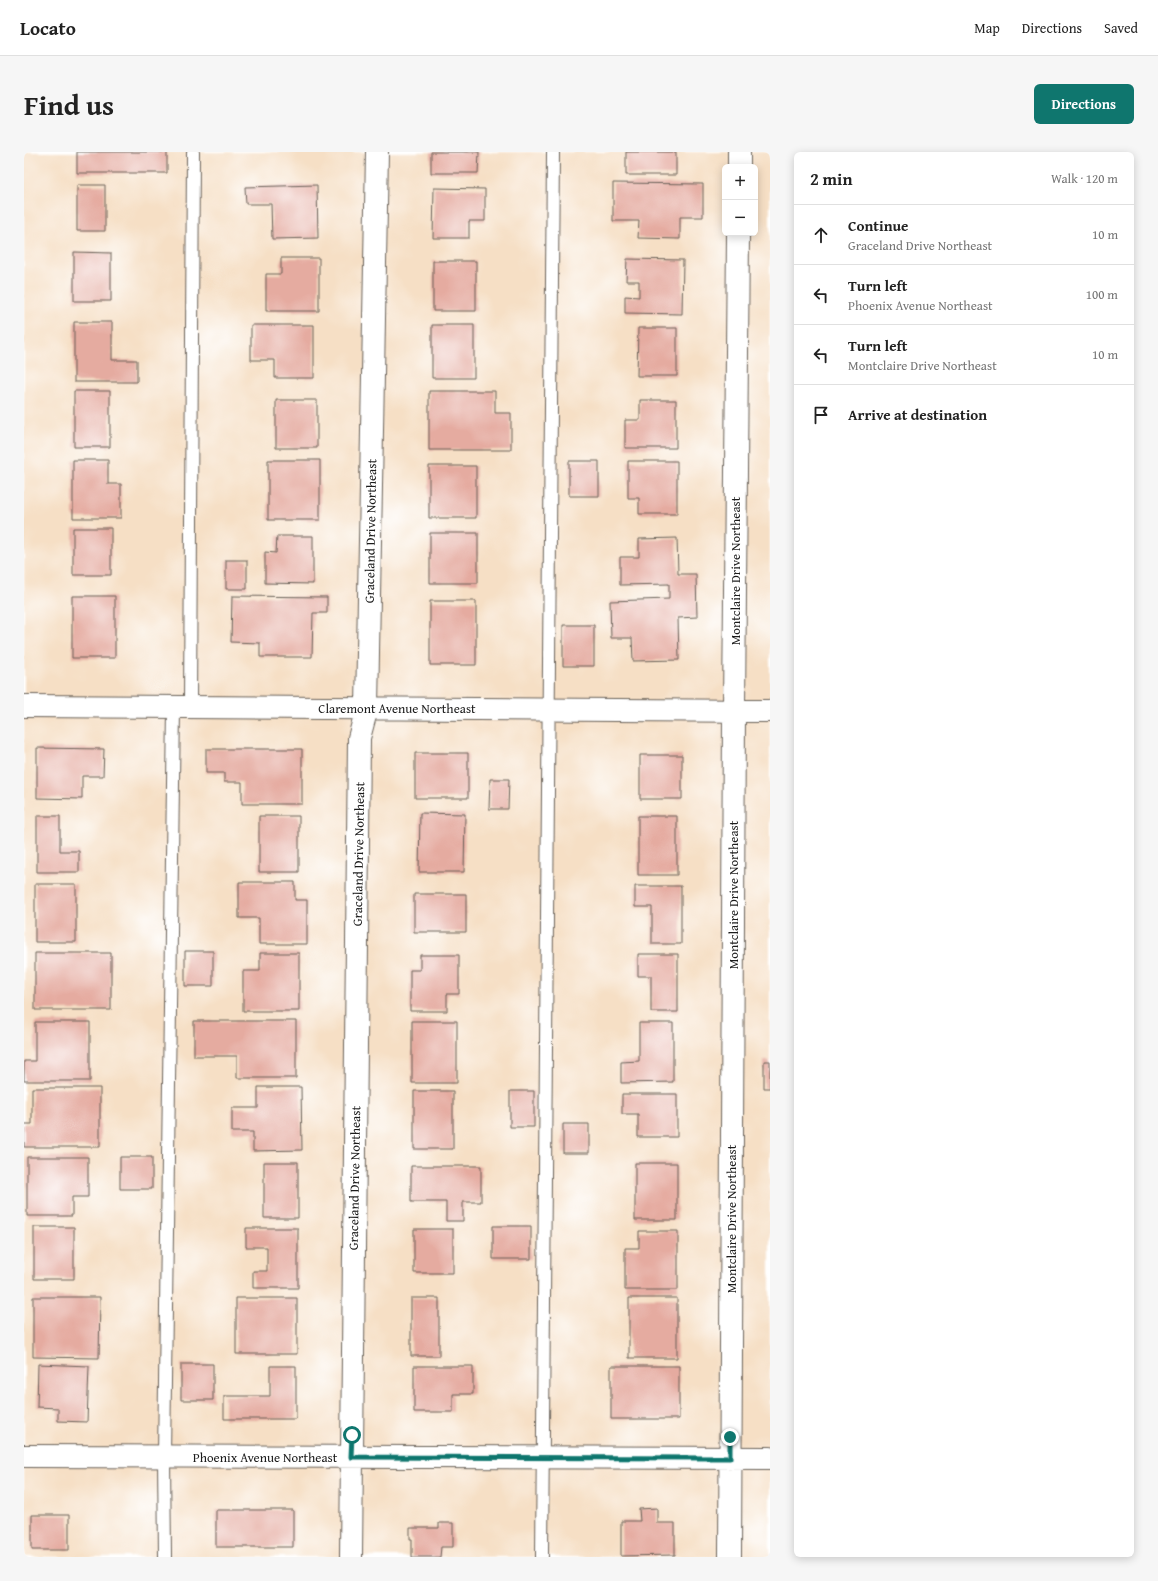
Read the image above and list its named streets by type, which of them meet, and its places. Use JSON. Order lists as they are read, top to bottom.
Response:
{
  "streets": {
    "street": [
      "Graceland Drive Northeast",
      "Montclaire Drive Northeast",
      "Claremont Avenue Northeast",
      "Phoenix Avenue Northeast"
    ]
  },
  "crossings": [
    ["Graceland Drive Northeast", "Claremont Avenue Northeast"],
    ["Graceland Drive Northeast", "Phoenix Avenue Northeast"],
    ["Montclaire Drive Northeast", "Claremont Avenue Northeast"],
    ["Montclaire Drive Northeast", "Phoenix Avenue Northeast"]
  ],
  "page": {
    "header": "Locato",
    "nav": ["Map", "Directions", "Saved"],
    "title": "Find us",
    "buttons": "Directions",
    "heading": ["2 min", "Walk · 120 m"],
    "map_buttons": ["+", "−"],
    "list": [
      ["Continue", "Graceland Drive Northeast", "10 m"],
      ["Turn left", "Phoenix Avenue Northeast", "100 m"],
      ["Turn left", "Montclaire Drive Northeast", "10 m"],
      "Arrive at destination"
    ]
  }
}
